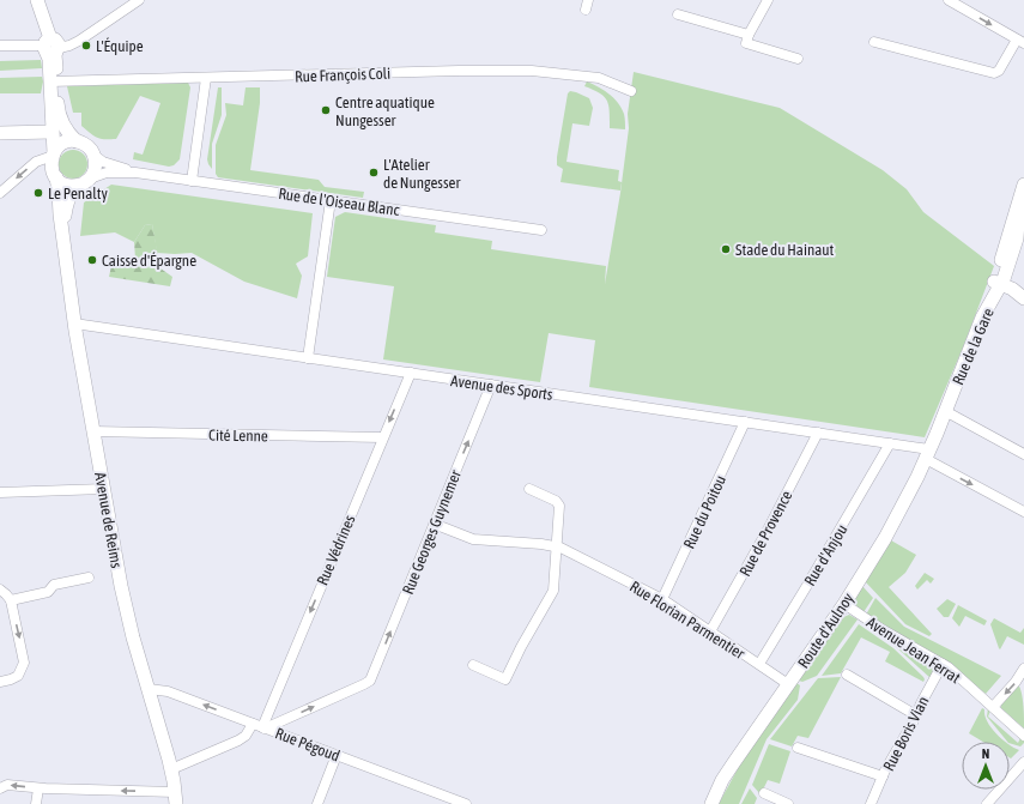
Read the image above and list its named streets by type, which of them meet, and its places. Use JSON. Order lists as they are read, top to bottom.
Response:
{
  "streets": {
    "street": [
      "Rue François Coli",
      "Rue de l'Oiseau Blanc",
      "Rue de la Gare",
      "Avenue des Sports",
      "Cité Lenne",
      "Rue du Poitou",
      "Avenue de Reims",
      "Rue Georges Guynemer",
      "Rue de Provence",
      "Rue Védrines",
      "Rue d'Anjou",
      "Rue Florian Parmentier",
      "Route d'Aulnoy",
      "Avenue Jean Ferrat",
      "Rue Boris Vian",
      "Rue Pégoud"
    ]
  },
  "crossings": [
    ["Rue François Coli", "Avenue de Reims"],
    ["Rue de l'Oiseau Blanc", "Avenue de Reims"],
    ["Rue de la Gare", "Avenue des Sports"],
    ["Rue de la Gare", "Route d'Aulnoy"],
    ["Avenue des Sports", "Rue du Poitou"],
    ["Avenue des Sports", "Avenue de Reims"],
    ["Avenue des Sports", "Rue Georges Guynemer"],
    ["Avenue des Sports", "Rue de Provence"],
    ["Avenue des Sports", "Rue Védrines"],
    ["Avenue des Sports", "Rue d'Anjou"],
    ["Avenue des Sports", "Route d'Aulnoy"],
    ["Cité Lenne", "Avenue de Reims"],
    ["Cité Lenne", "Rue Védrines"],
    ["Rue du Poitou", "Rue Florian Parmentier"],
    ["Avenue de Reims", "Rue Pégoud"],
    ["Rue Georges Guynemer", "Rue Védrines"],
    ["Rue Georges Guynemer", "Rue Florian Parmentier"],
    ["Rue Georges Guynemer", "Rue Pégoud"],
    ["Rue de Provence", "Rue Florian Parmentier"],
    ["Rue Védrines", "Rue Pégoud"],
    ["Rue d'Anjou", "Rue Florian Parmentier"],
    ["Rue Florian Parmentier", "Route d'Aulnoy"],
    ["Route d'Aulnoy", "Avenue Jean Ferrat"],
    ["Avenue Jean Ferrat", "Rue Boris Vian"]
  ],
  "one_way": ["Rue Georges Guynemer", "Rue Védrines"],
  "places": [
    "L'Équipe",
    "Centre aquatique Nungesser",
    "L'Atelier de Nungesser",
    "Le Penalty",
    "Stade du Hainaut",
    "Caisse d'Épargne"
  ],
  "north": "top"
}
